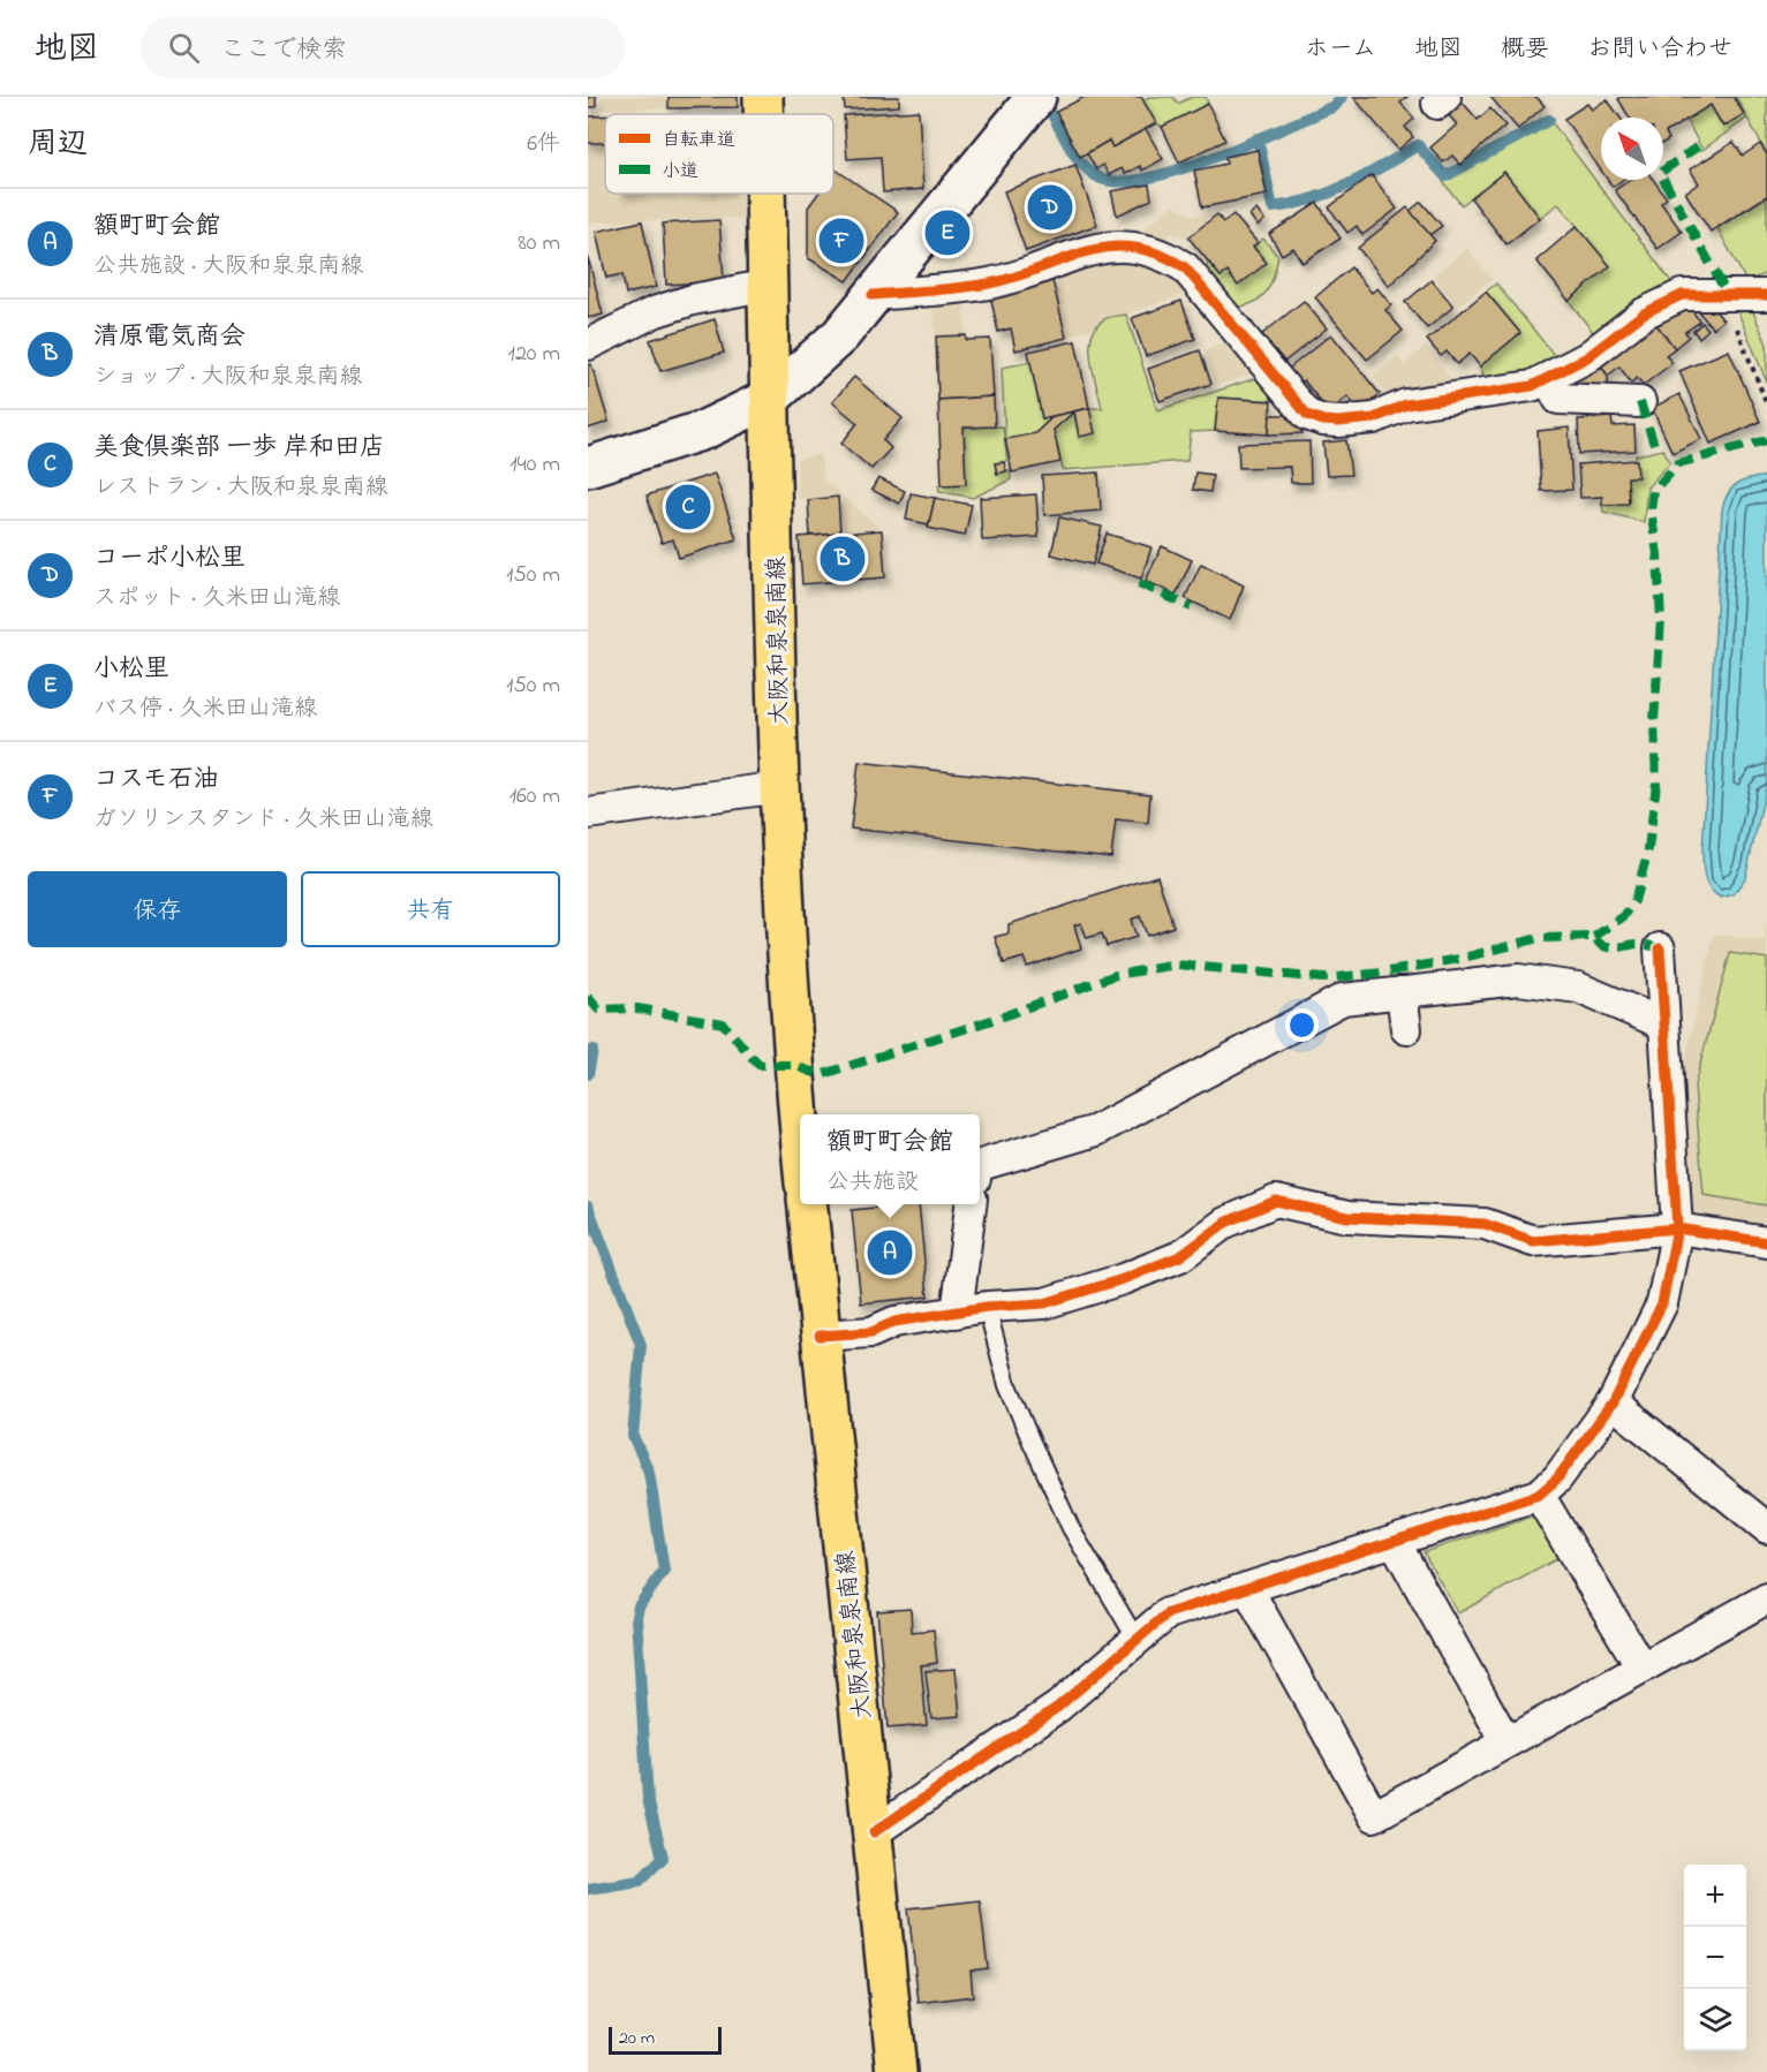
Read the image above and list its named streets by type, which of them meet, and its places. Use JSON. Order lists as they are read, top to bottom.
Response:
{
  "streets": {
    "main road": ["大阪和泉泉南線"]
  },
  "legend": ["自転車道", "小道"],
  "scale_bar": "20 m",
  "north": "top left",
  "page": {
    "header": "地図",
    "search": "ここで検索",
    "nav": [
      "ホーム",
      "地図",
      "概要",
      "お問い合わせ"
    ],
    "heading": ["周辺", "6件"],
    "pins": [
      "D",
      "E",
      "F",
      "C",
      "B",
      "A"
    ],
    "list": [
      {
        "mark": "A",
        "name": "額町町会館",
        "note": "公共施設 · 大阪和泉泉南線",
        "value": "80 m"
      },
      {
        "mark": "B",
        "name": "清原電気商会",
        "note": "ショップ · 大阪和泉泉南線",
        "value": "120 m"
      },
      {
        "mark": "C",
        "name": "美食倶楽部 一歩 岸和田店",
        "note": "レストラン · 大阪和泉泉南線",
        "value": "140 m"
      },
      {
        "mark": "D",
        "name": "コーポ小松里",
        "note": "スポット · 久米田山滝線",
        "value": "150 m"
      },
      {
        "mark": "E",
        "name": "小松里",
        "note": "バス停 · 久米田山滝線",
        "value": "150 m"
      },
      {
        "mark": "F",
        "name": "コスモ石油",
        "note": "ガソリンスタンド · 久米田山滝線",
        "value": "160 m"
      }
    ],
    "buttons": ["保存", "共有"],
    "popup": ["額町町会館", "公共施設"],
    "map_buttons": ["+", "−"],
    "scale": "20 m"
  }
}
